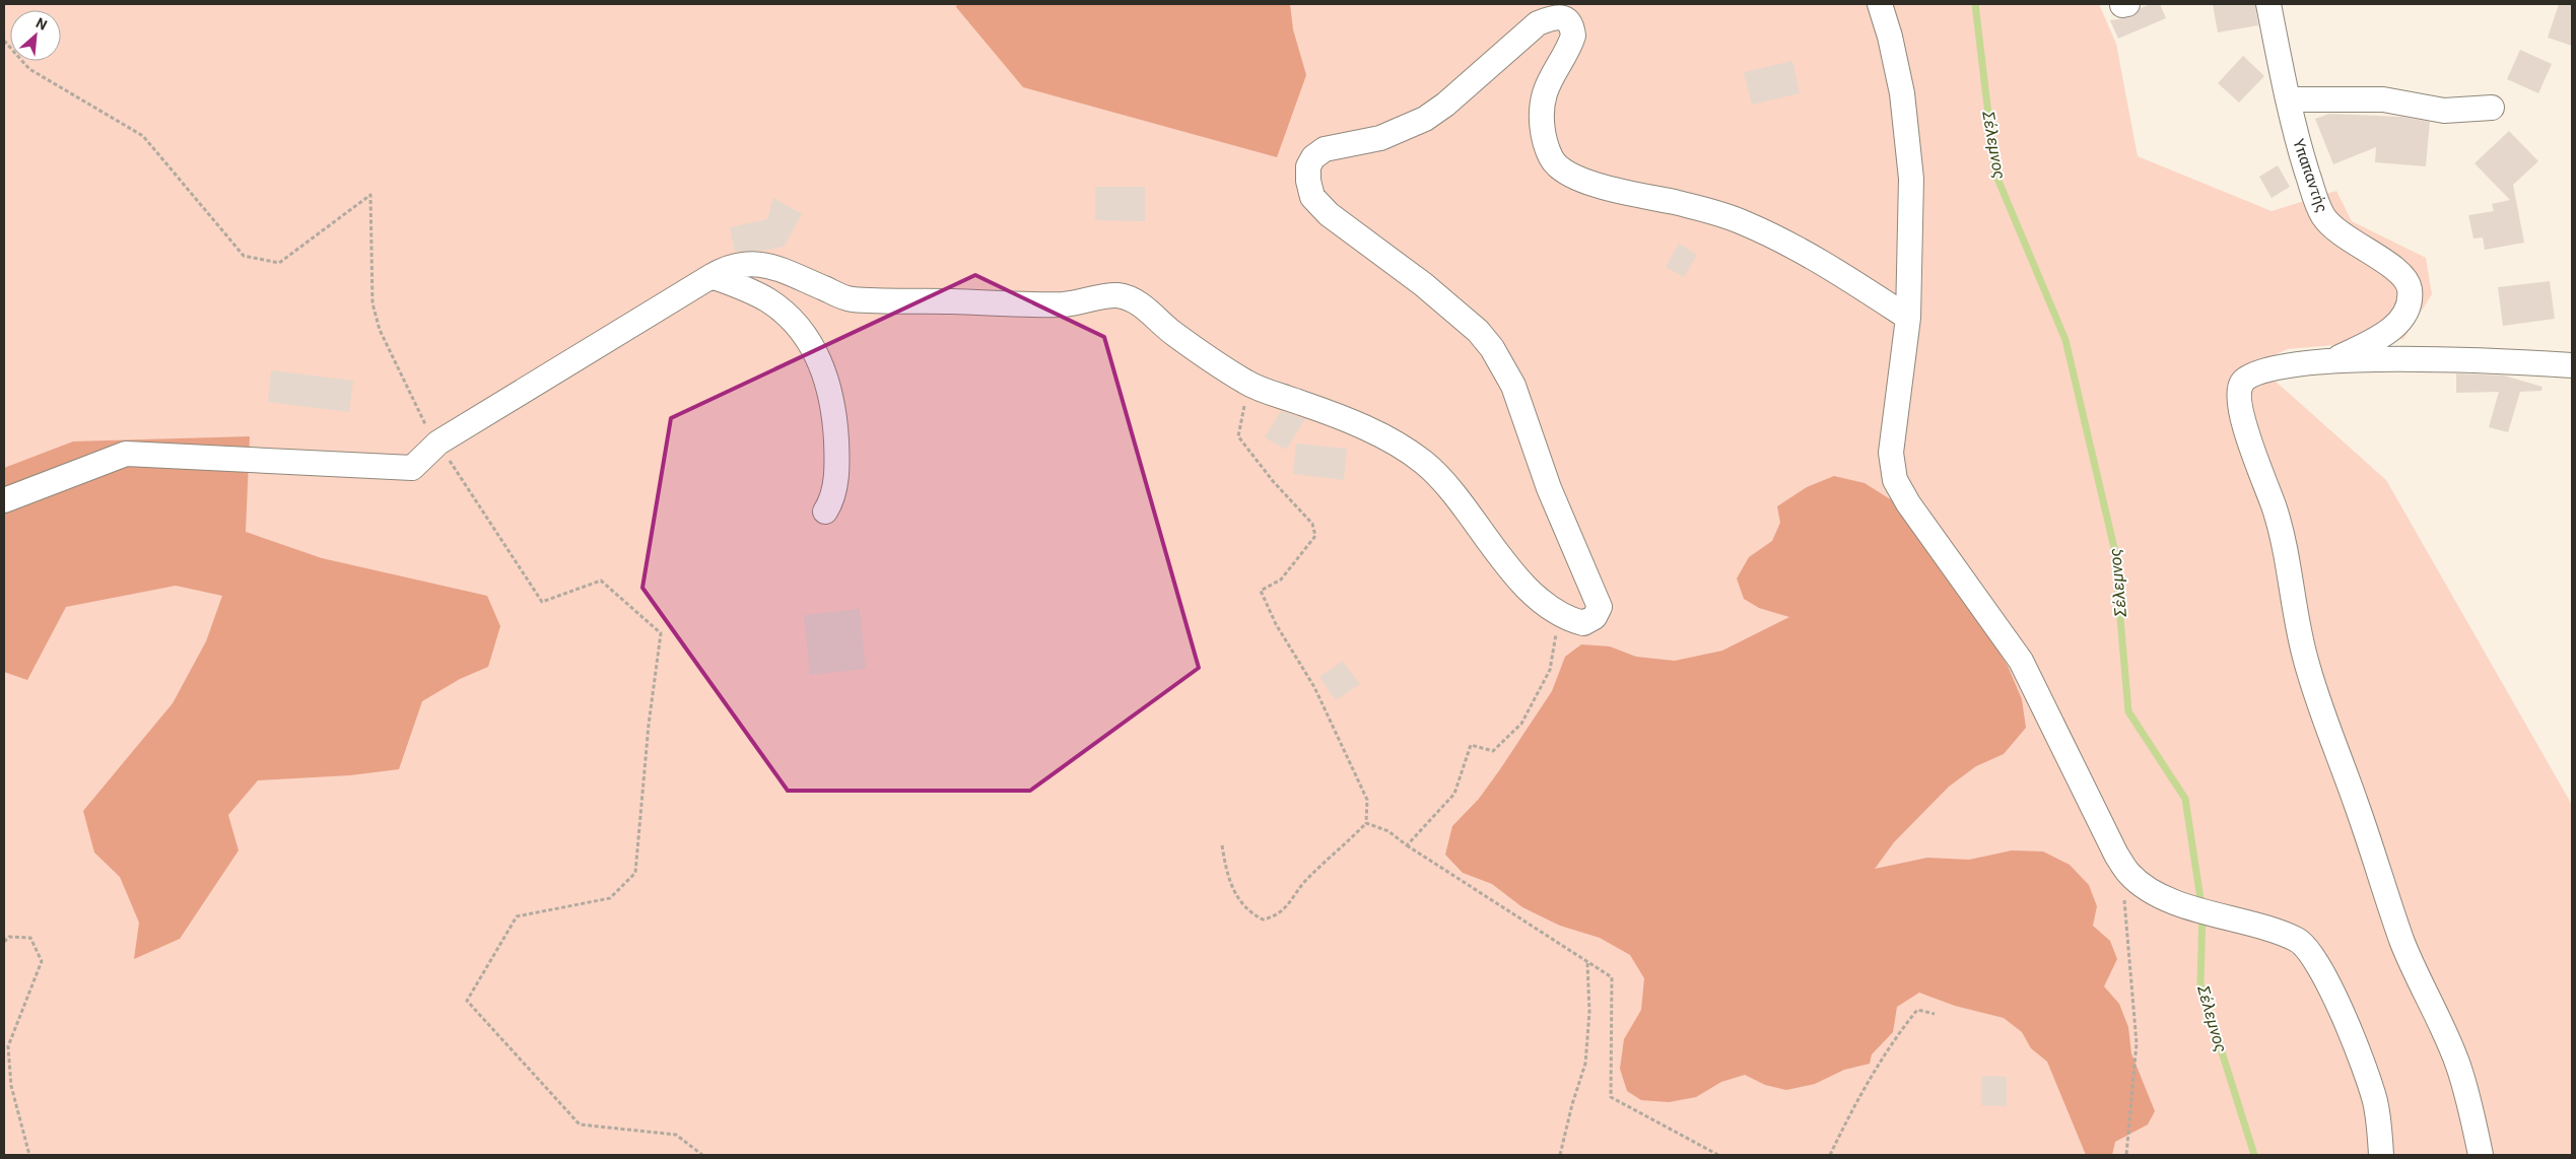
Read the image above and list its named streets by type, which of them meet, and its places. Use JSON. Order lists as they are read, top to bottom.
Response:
{
  "streets": {
    "street": ["Υπαπαντής"]
  },
  "water": ["Σέλεμνος"],
  "north": "top right"
}
